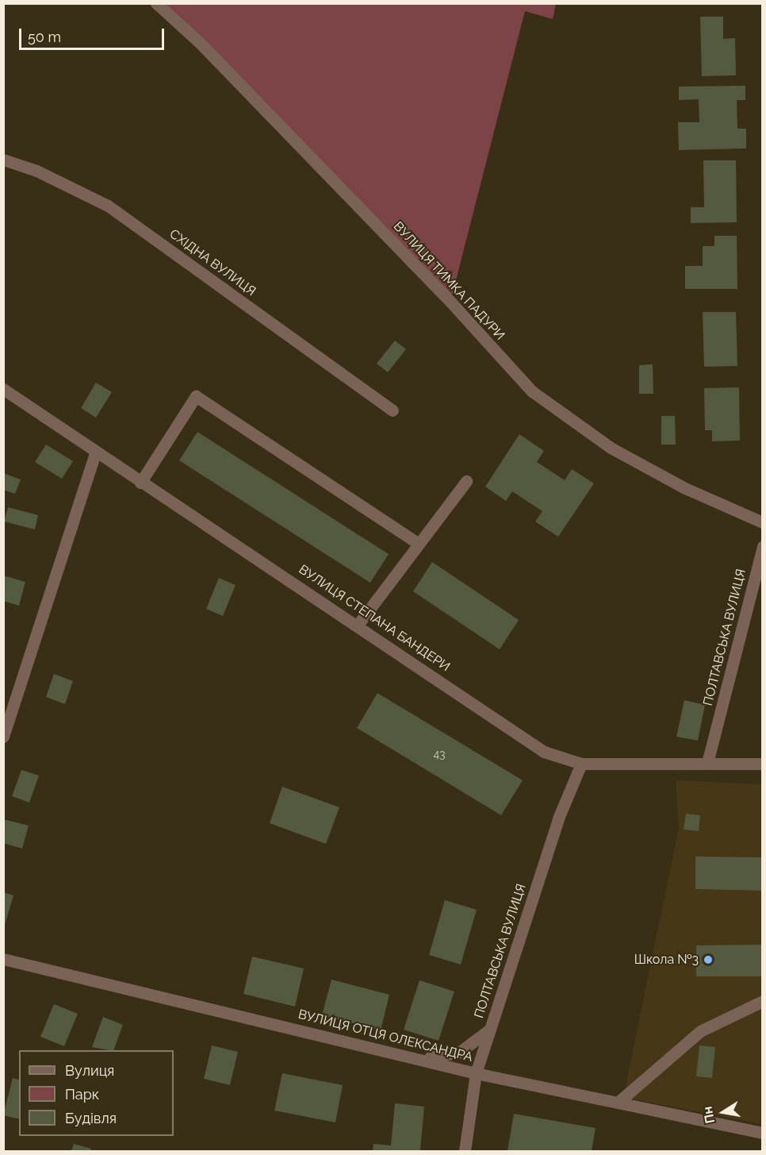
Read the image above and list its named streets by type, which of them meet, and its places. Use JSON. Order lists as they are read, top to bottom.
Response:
{
  "streets": {
    "street": [
      "СХІДНА ВУЛИЦЯ",
      "ВУЛИЦЯ ТИМКА ПАДУРИ",
      "ВУЛИЦЯ СТЕПАНА БАНДЕРИ",
      "ПОЛТАВСЬКА ВУЛИЦЯ",
      "ВУЛИЦЯ ОТЦЯ ОЛЕКСАНДРА"
    ]
  },
  "crossings": [
    ["ВУЛИЦЯ СТЕПАНА БАНДЕРИ", "ПОЛТАВСЬКА ВУЛИЦЯ"],
    ["ПОЛТАВСЬКА ВУЛИЦЯ", "ВУЛИЦЯ ОТЦЯ ОЛЕКСАНДРА"]
  ],
  "places": ["Школа №3"],
  "house_numbers": ["43"],
  "legend": ["Вулиця", "Парк", "Будівля"],
  "scale_bar": "50 m",
  "north": "left"
}
